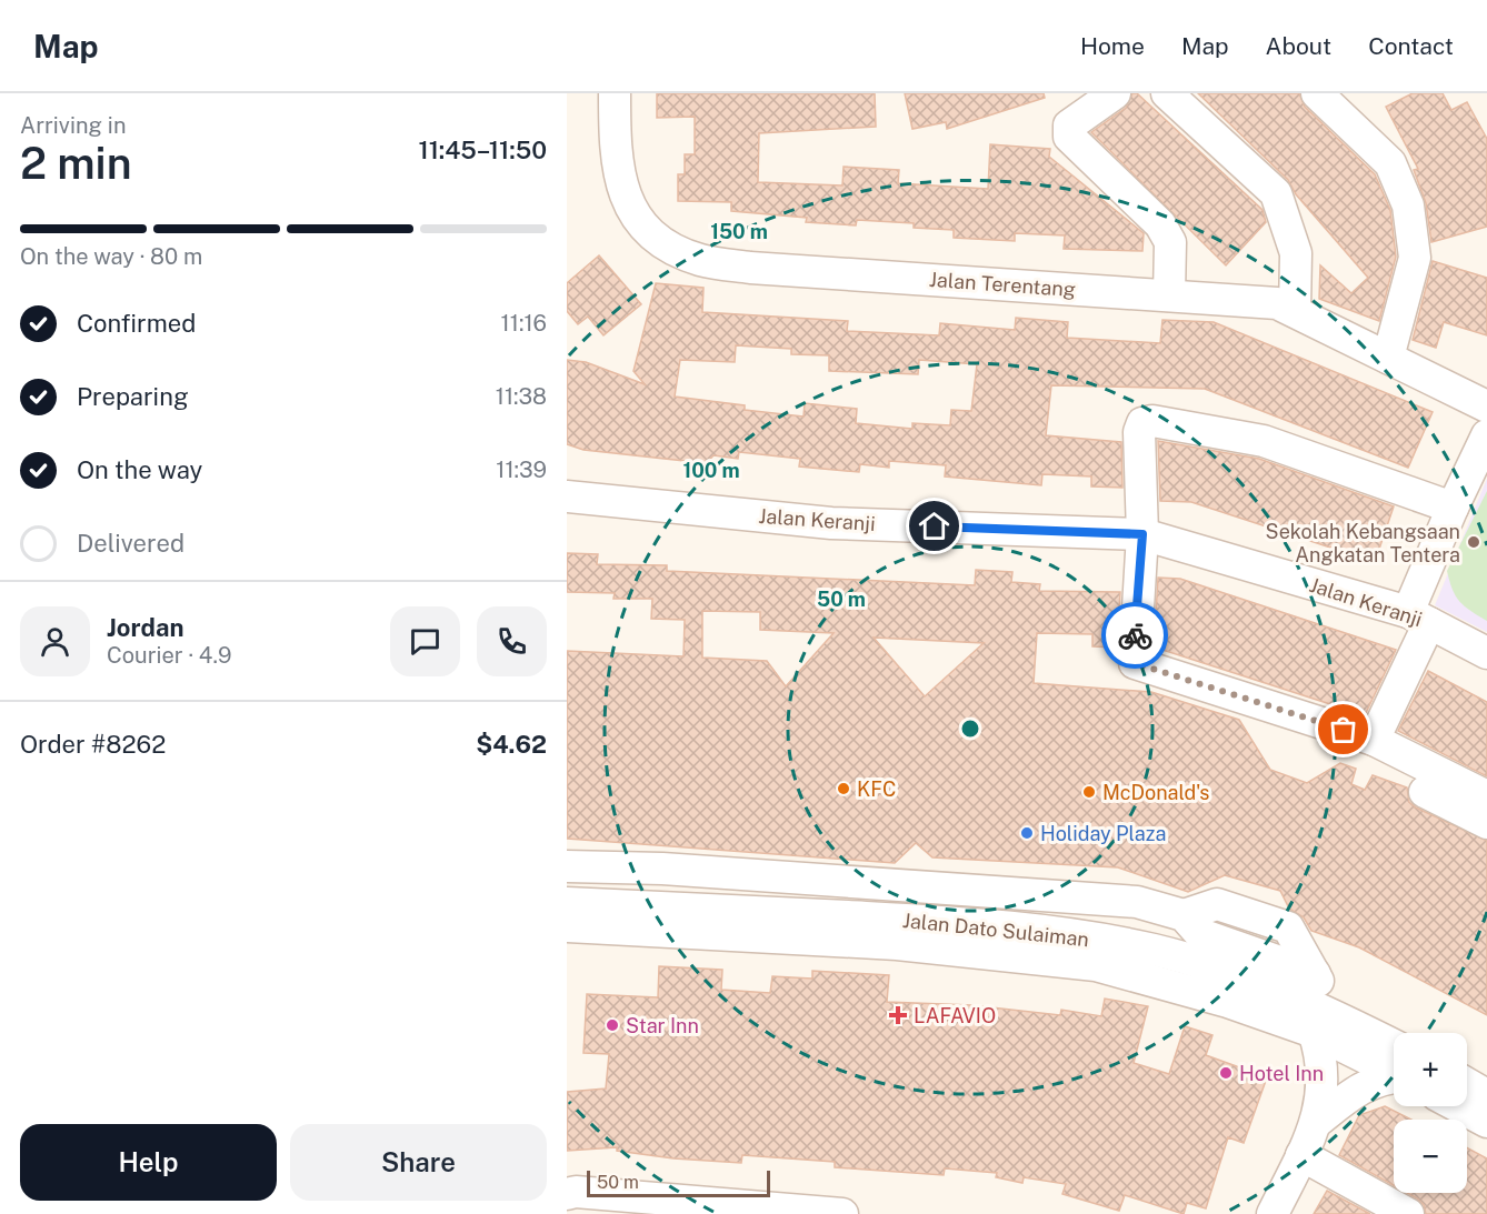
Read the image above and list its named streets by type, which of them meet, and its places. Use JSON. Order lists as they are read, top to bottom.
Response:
{
  "streets": {
    "street": ["Jalan Terentang", "Jalan Keranji", "Jalan Dato Sulaiman"]
  },
  "places": {
    "other": [
      "Sekolah Kebangsaan Angkatan Tentera",
      "KFC",
      "McDonald's",
      "Holiday Plaza",
      "Star Inn",
      "Hotel Inn"
    ],
    "health": ["LAFAVIO"]
  },
  "scale_bar": "50 m",
  "page": {
    "header": "Map",
    "nav": [
      "Home",
      "Map",
      "About",
      "Contact"
    ],
    "heading": ["2 min", "Arriving in", "11:45–11:50"],
    "panel": [
      "Jordan",
      "Courier · 4.9",
      "Order #8262",
      "$4.62"
    ],
    "bar": "On the way · 80 m",
    "list": [
      ["Confirmed", "11:16"],
      ["Preparing", "11:38"],
      ["On the way", "11:39"],
      "Delivered"
    ],
    "map_buttons": ["+", "−"],
    "buttons": ["Help", "Share"],
    "scale": "50 m"
  },
  "rings": ["150 m", "100 m", "50 m"]
}
